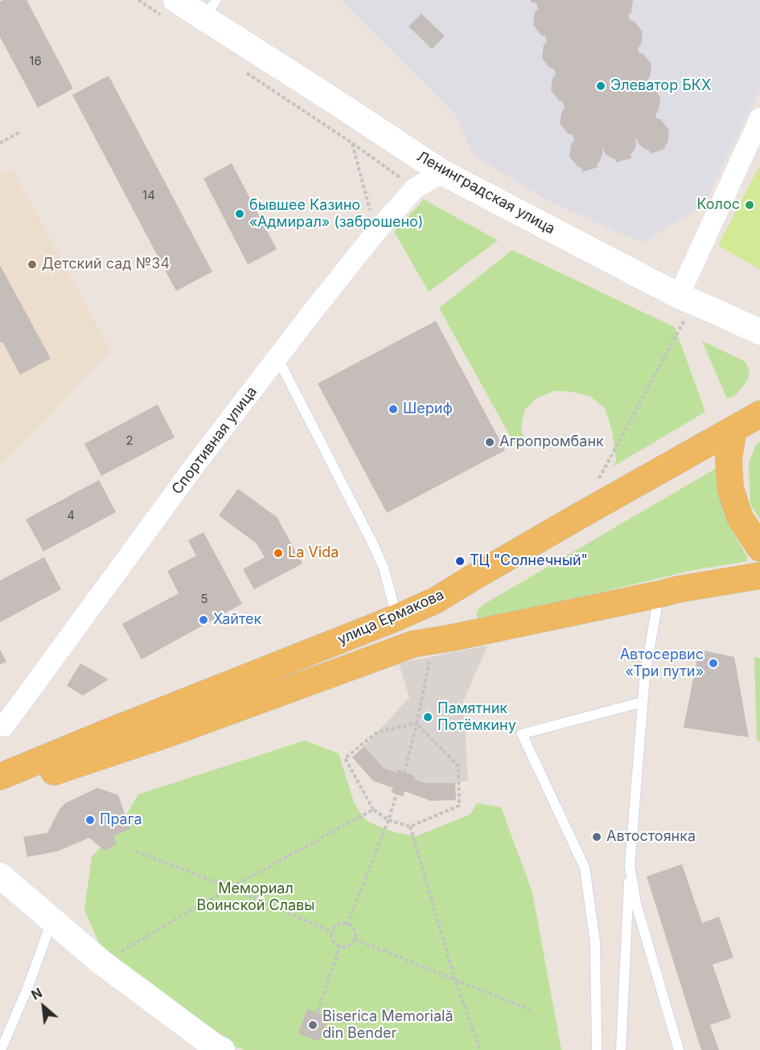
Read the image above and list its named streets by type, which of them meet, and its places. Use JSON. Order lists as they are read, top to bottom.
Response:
{
  "streets": {
    "main road": ["улица Ермакова"],
    "street": ["Ленинградская улица", "Спортивная улица"]
  },
  "crossings": [
    ["Ленинградская улица", "Спортивная улица"]
  ],
  "parks": ["Мемориал Воинской Славы"],
  "places": [
    "Элеватор БКХ",
    "Колос",
    "бывшее Казино «Адмирал» (заброшено)",
    "Детский сад №34",
    "Шериф",
    "Агропромбанк",
    "La Vida",
    "ТЦ \"Солнечный\"",
    "Хайтек",
    "Автосервис «Три пути»",
    "Памятник Потёмкину",
    "Прага",
    "Автостоянка",
    "Biserica Memorială din Bender"
  ],
  "house_numbers": [
    "16",
    "14",
    "2",
    "4",
    "5"
  ],
  "north": "top left"
}
